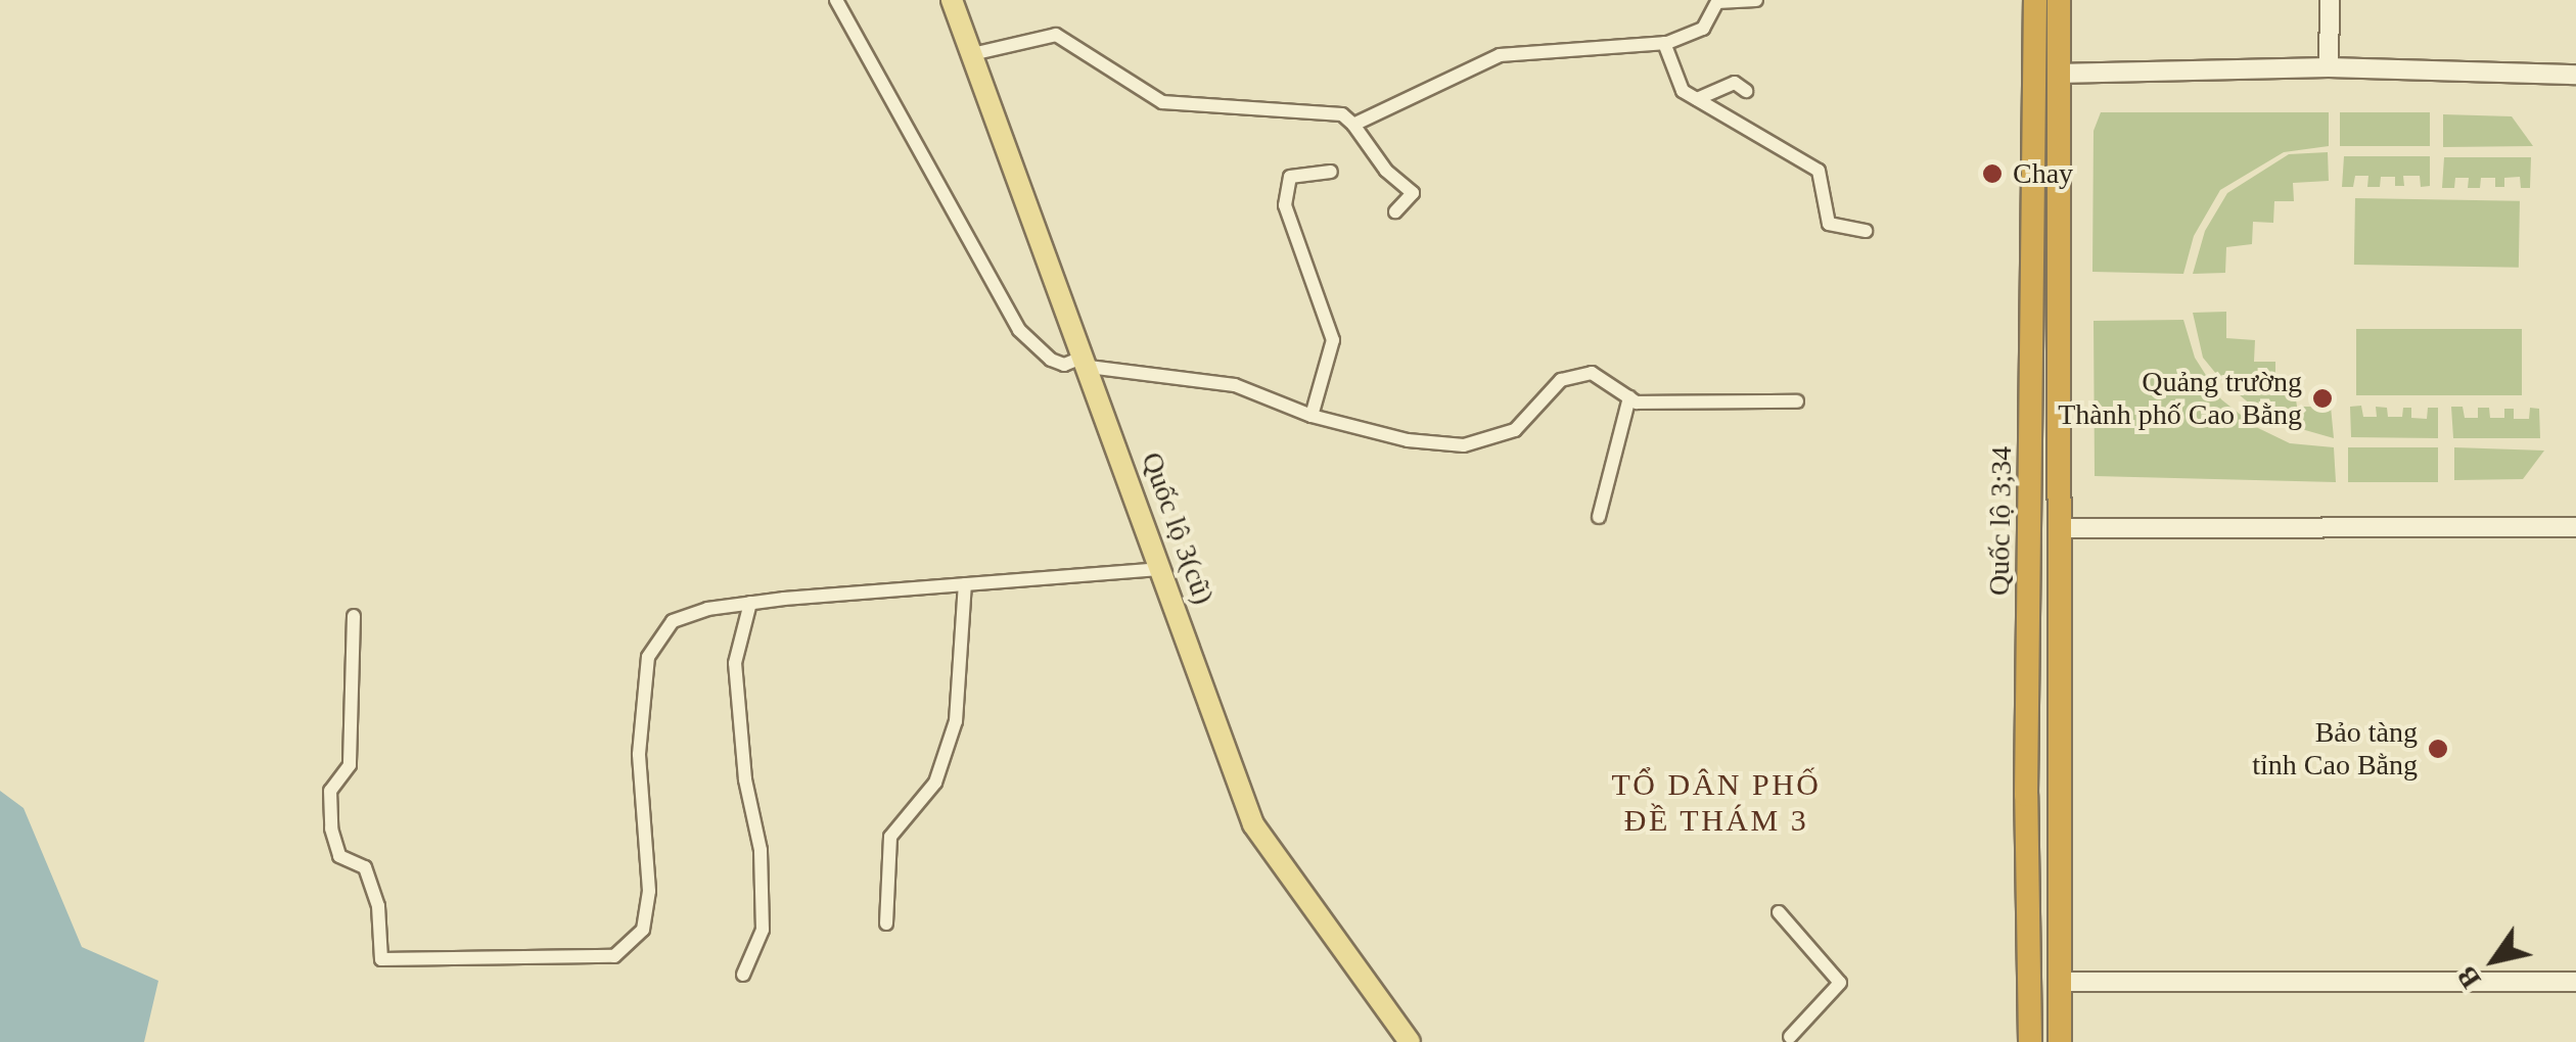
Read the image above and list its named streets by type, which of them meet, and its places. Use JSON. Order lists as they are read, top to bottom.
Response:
{
  "streets": {
    "highway": ["Quốc lộ 3;34"],
    "main road": ["Quốc lộ 3(cũ)"]
  },
  "districts": ["TỔ DÂN PHỐ ĐỀ THÁM 3"],
  "places": ["Chay", "Quảng trường Thành phố Cao Bằng", "Bảo tàng tỉnh Cao Bằng"],
  "north": "bottom left"
}
